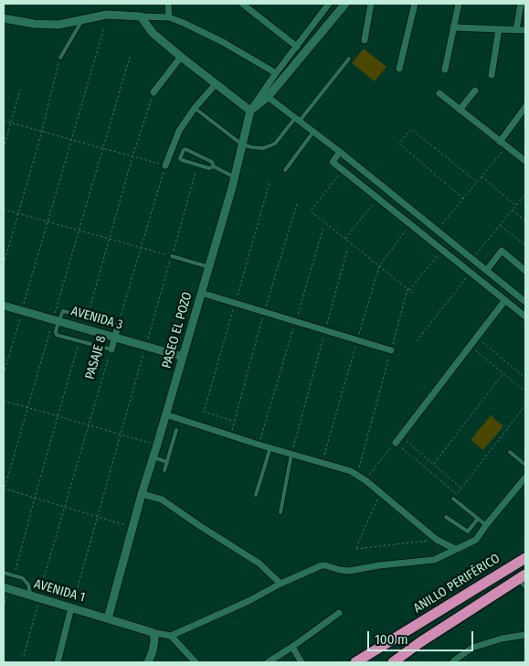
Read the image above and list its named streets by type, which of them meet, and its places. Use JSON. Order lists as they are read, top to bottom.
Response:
{
  "streets": {
    "highway": ["ANILLO PERIFÉRICO"],
    "street": [
      "AVENIDA 3",
      "PASEO EL POZO",
      "PASAJE 8",
      "AVENIDA 1"
    ]
  },
  "crossings": [
    ["AVENIDA 3", "PASEO EL POZO"],
    ["AVENIDA 3", "PASAJE 8"],
    ["PASEO EL POZO", "AVENIDA 1"],
    ["PASAJE 8", "AVENIDA 1"]
  ],
  "scale_bar": "100 m"
}
